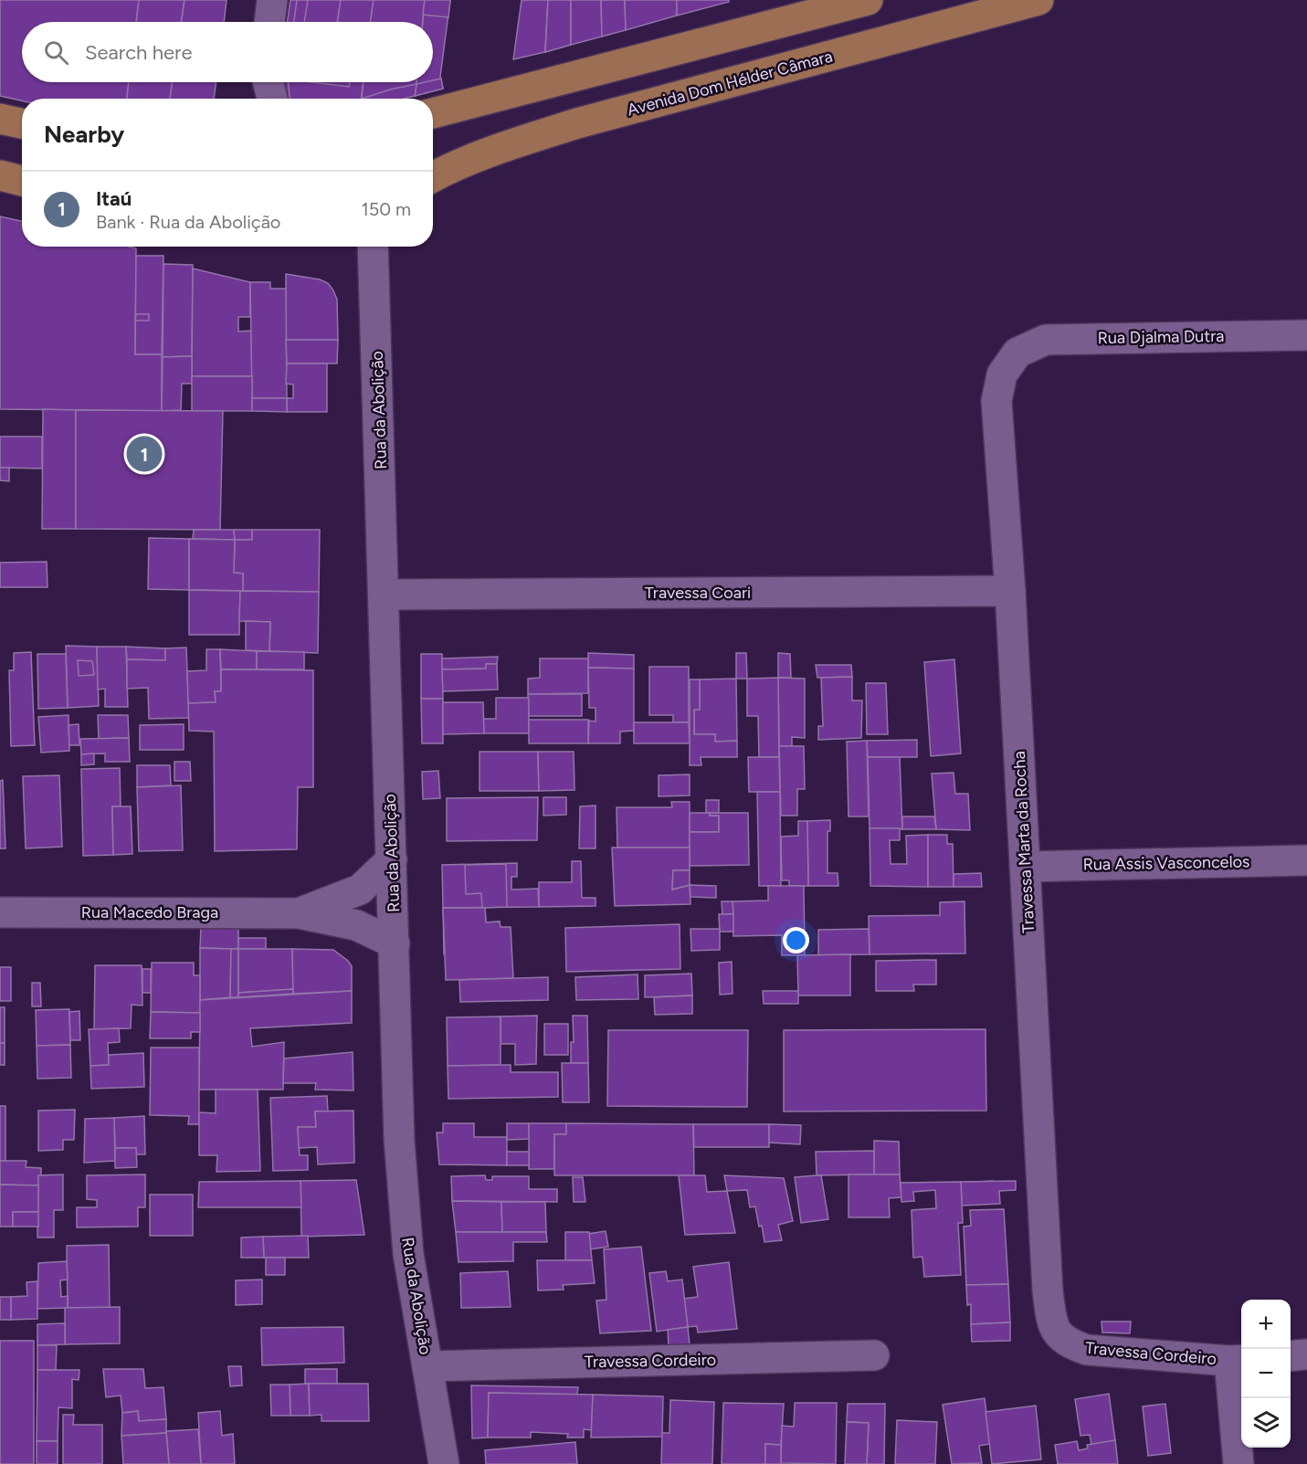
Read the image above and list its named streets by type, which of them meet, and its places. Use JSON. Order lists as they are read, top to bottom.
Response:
{
  "streets": {
    "main road": ["Avenida Dom Hélder Câmara"],
    "street": [
      "Rua Djalma Dutra",
      "Rua da Abolição",
      "Travessa Coari",
      "Travessa Marta da Rocha",
      "Rua Assis Vasconcelos",
      "Rua Macedo Braga",
      "Travessa Cordeiro"
    ]
  },
  "crossings": [
    ["Rua Djalma Dutra", "Travessa Marta da Rocha"],
    ["Rua da Abolição", "Travessa Coari"],
    ["Rua da Abolição", "Rua Macedo Braga"],
    ["Rua da Abolição", "Travessa Cordeiro"],
    ["Travessa Coari", "Travessa Marta da Rocha"],
    ["Travessa Marta da Rocha", "Rua Assis Vasconcelos"],
    ["Travessa Marta da Rocha", "Travessa Cordeiro"]
  ],
  "page": {
    "search": "Search here",
    "heading": "Nearby",
    "list": [
      {
        "mark": "1",
        "name": "Itaú",
        "note": "Bank · Rua da Abolição",
        "value": "150 m"
      }
    ],
    "pins": "1",
    "map_buttons": ["+", "−"]
  }
}
